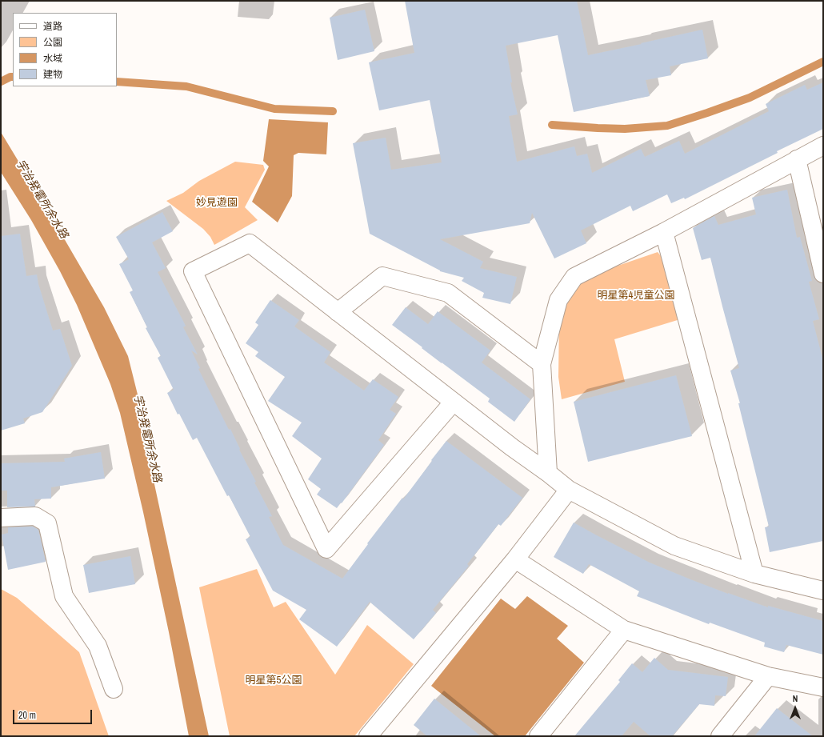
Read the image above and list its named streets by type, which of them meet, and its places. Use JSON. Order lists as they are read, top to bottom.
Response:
{
  "water": ["宇治発電所余水路"],
  "parks": ["妙見遊園", "明星第4児童公園", "明星第5公園"],
  "legend": [
    "道路",
    "公園",
    "水域",
    "建物"
  ],
  "scale_bar": "20 m",
  "north": "top"
}
